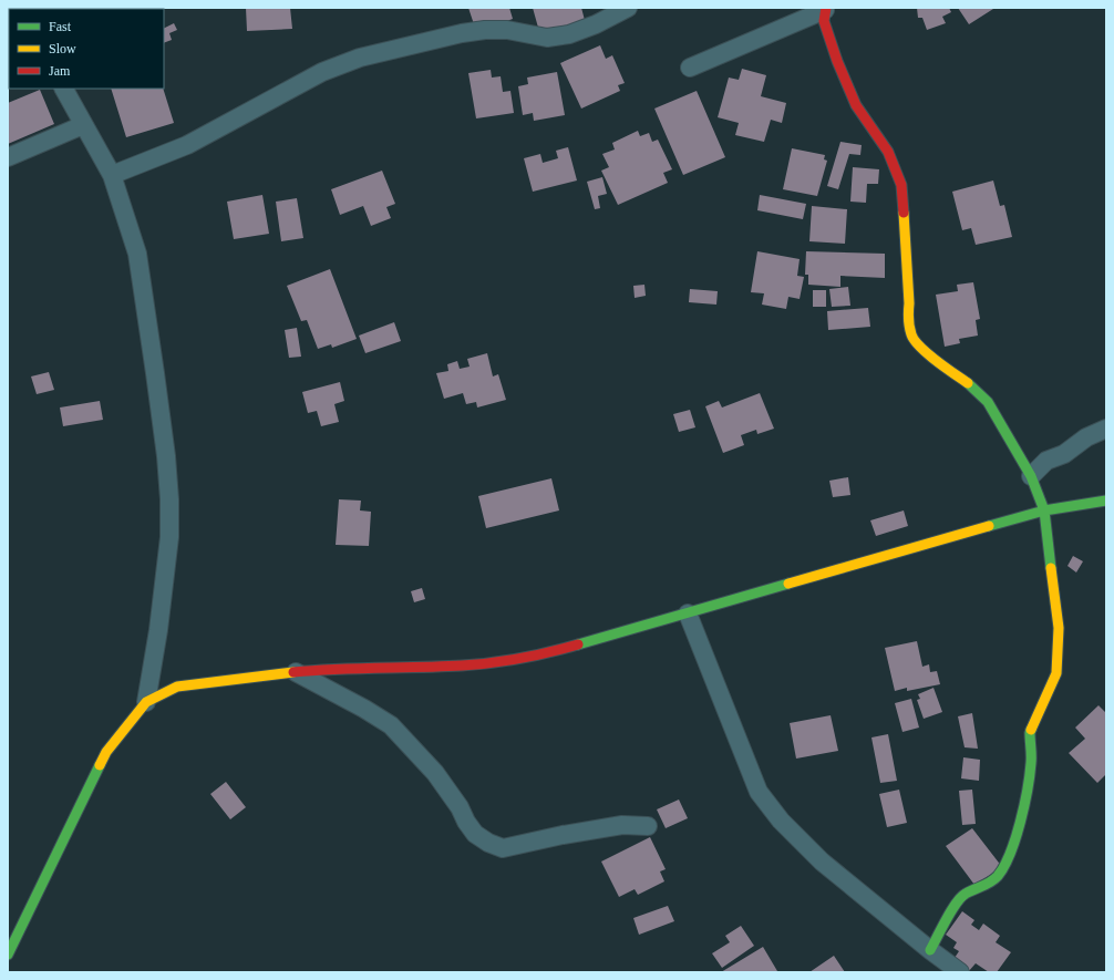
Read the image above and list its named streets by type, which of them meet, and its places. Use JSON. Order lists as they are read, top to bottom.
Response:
{
  "legend": ["Fast", "Slow", "Jam"]
}
